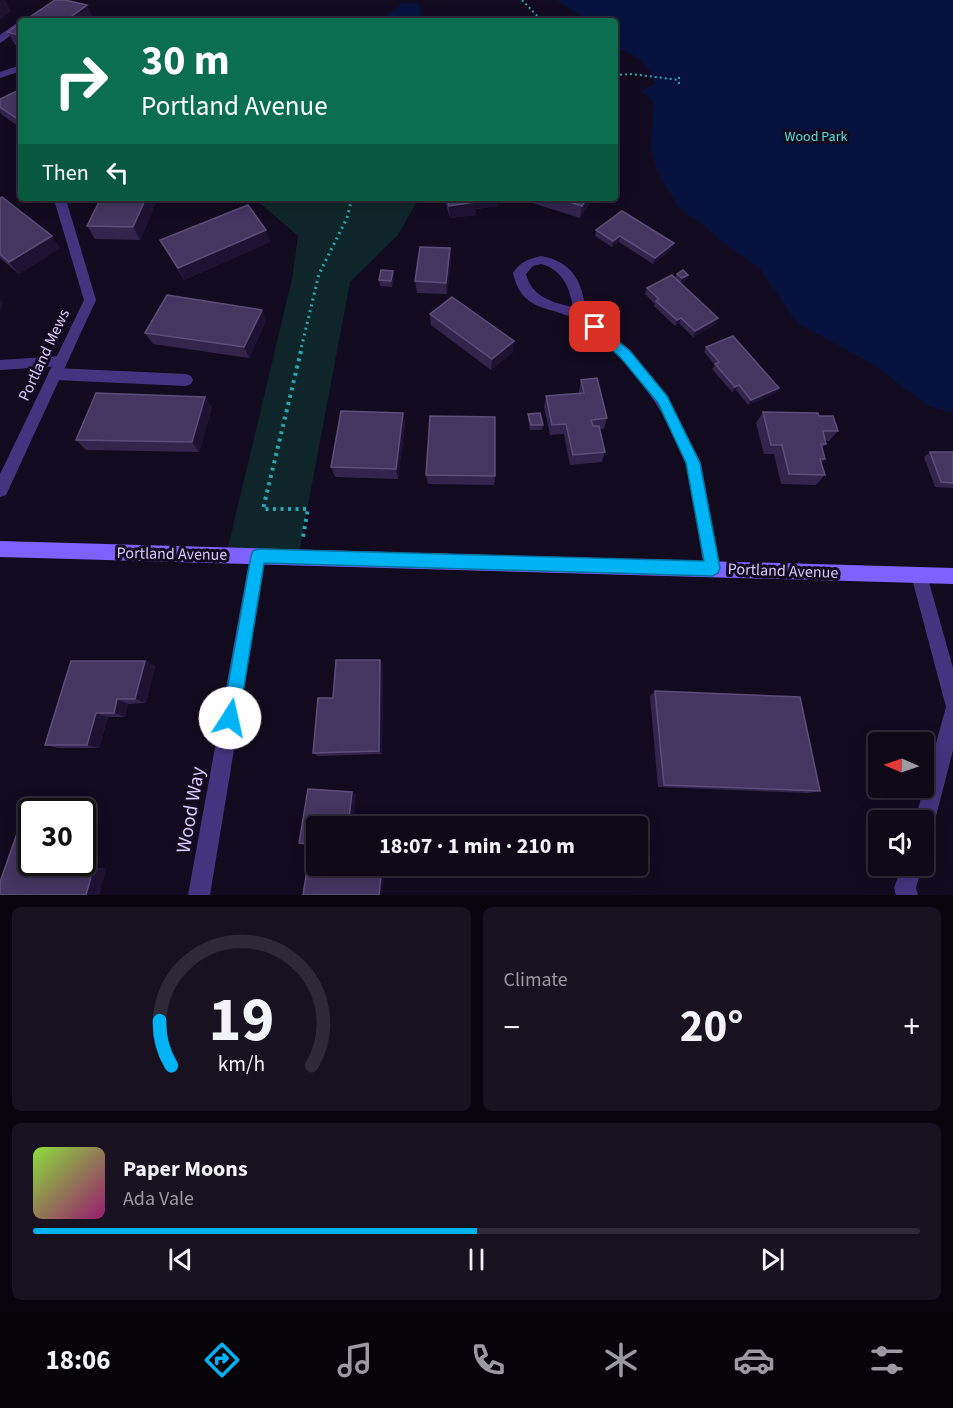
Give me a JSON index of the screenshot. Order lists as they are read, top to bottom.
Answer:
{
  "streets": {
    "street": ["Portland Mews", "Portland Avenue", "Wood Way"]
  },
  "crossings": [
    ["Portland Avenue", "Wood Way"]
  ],
  "parks": ["Wood Park"],
  "north": "left",
  "page": {
    "turn": ["30 m", "Portland Avenue"],
    "then": "Then",
    "limit": "30",
    "trip": "18:07 · 1 min · 210 m",
    "tile": "Climate",
    "heat": ["−", "20°", "+"],
    "song": ["Paper Moons", "Ada Vale"],
    "tabs": "18:06",
    "gauge": ["19", "km/h"]
  }
}
